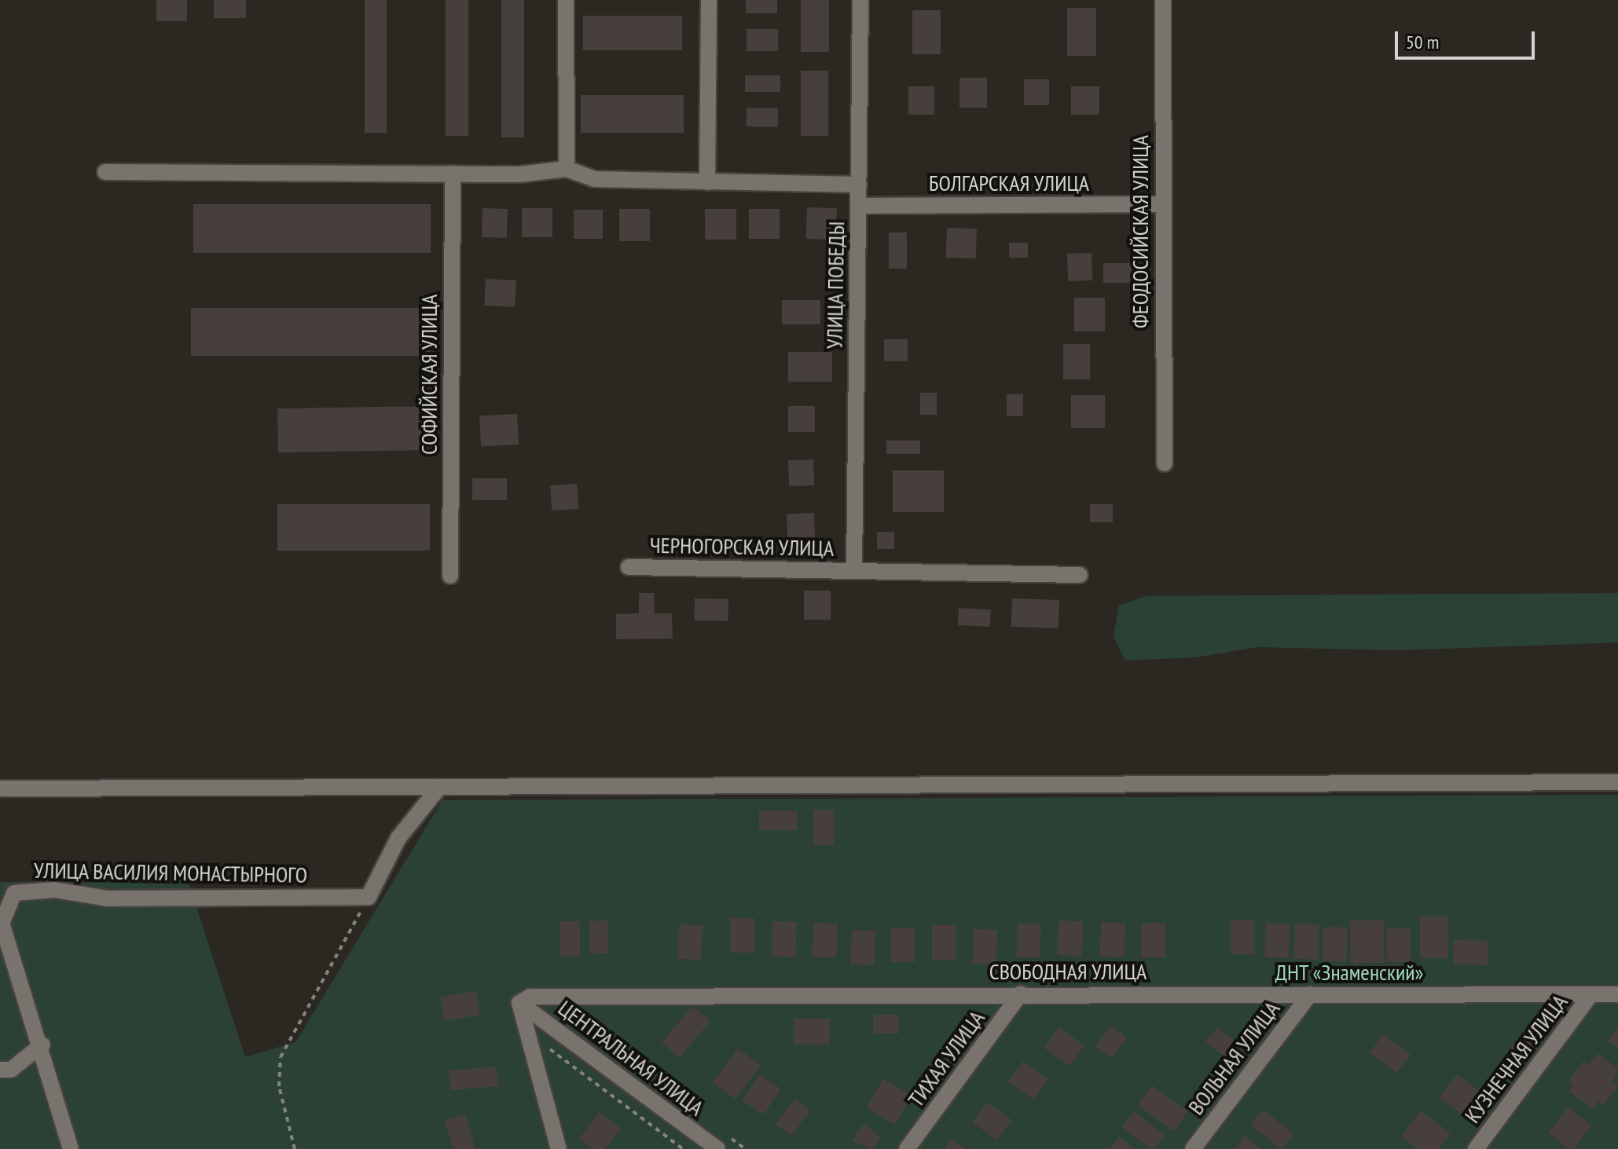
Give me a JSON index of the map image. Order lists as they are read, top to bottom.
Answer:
{
  "streets": {
    "street": [
      "БОЛГАРСКАЯ УЛИЦА",
      "ФЕОДОСИЙСКАЯ УЛИЦА",
      "УЛИЦА ПОБЕДЫ",
      "СОФИЙСКАЯ УЛИЦА",
      "ЧЕРНОГОРСКАЯ УЛИЦА",
      "УЛИЦА ВАСИЛИЯ МОНАСТЫРНОГО",
      "СВОБОДНАЯ УЛИЦА",
      "ЦЕНТРАЛЬНАЯ УЛИЦА",
      "ВОЛЬНАЯ УЛИЦА",
      "ТИХАЯ УЛИЦА",
      "КУЗНЕЧНАЯ УЛИЦА"
    ]
  },
  "crossings": [
    ["БОЛГАРСКАЯ УЛИЦА", "ФЕОДОСИЙСКАЯ УЛИЦА"],
    ["БОЛГАРСКАЯ УЛИЦА", "УЛИЦА ПОБЕДЫ"],
    ["УЛИЦА ПОБЕДЫ", "ЧЕРНОГОРСКАЯ УЛИЦА"],
    ["СВОБОДНАЯ УЛИЦА", "ЦЕНТРАЛЬНАЯ УЛИЦА"],
    ["СВОБОДНАЯ УЛИЦА", "ВОЛЬНАЯ УЛИЦА"],
    ["СВОБОДНАЯ УЛИЦА", "ТИХАЯ УЛИЦА"],
    ["СВОБОДНАЯ УЛИЦА", "КУЗНЕЧНАЯ УЛИЦА"]
  ],
  "parks": ["ДНТ «Знаменский»"],
  "scale_bar": "50 m"
}
